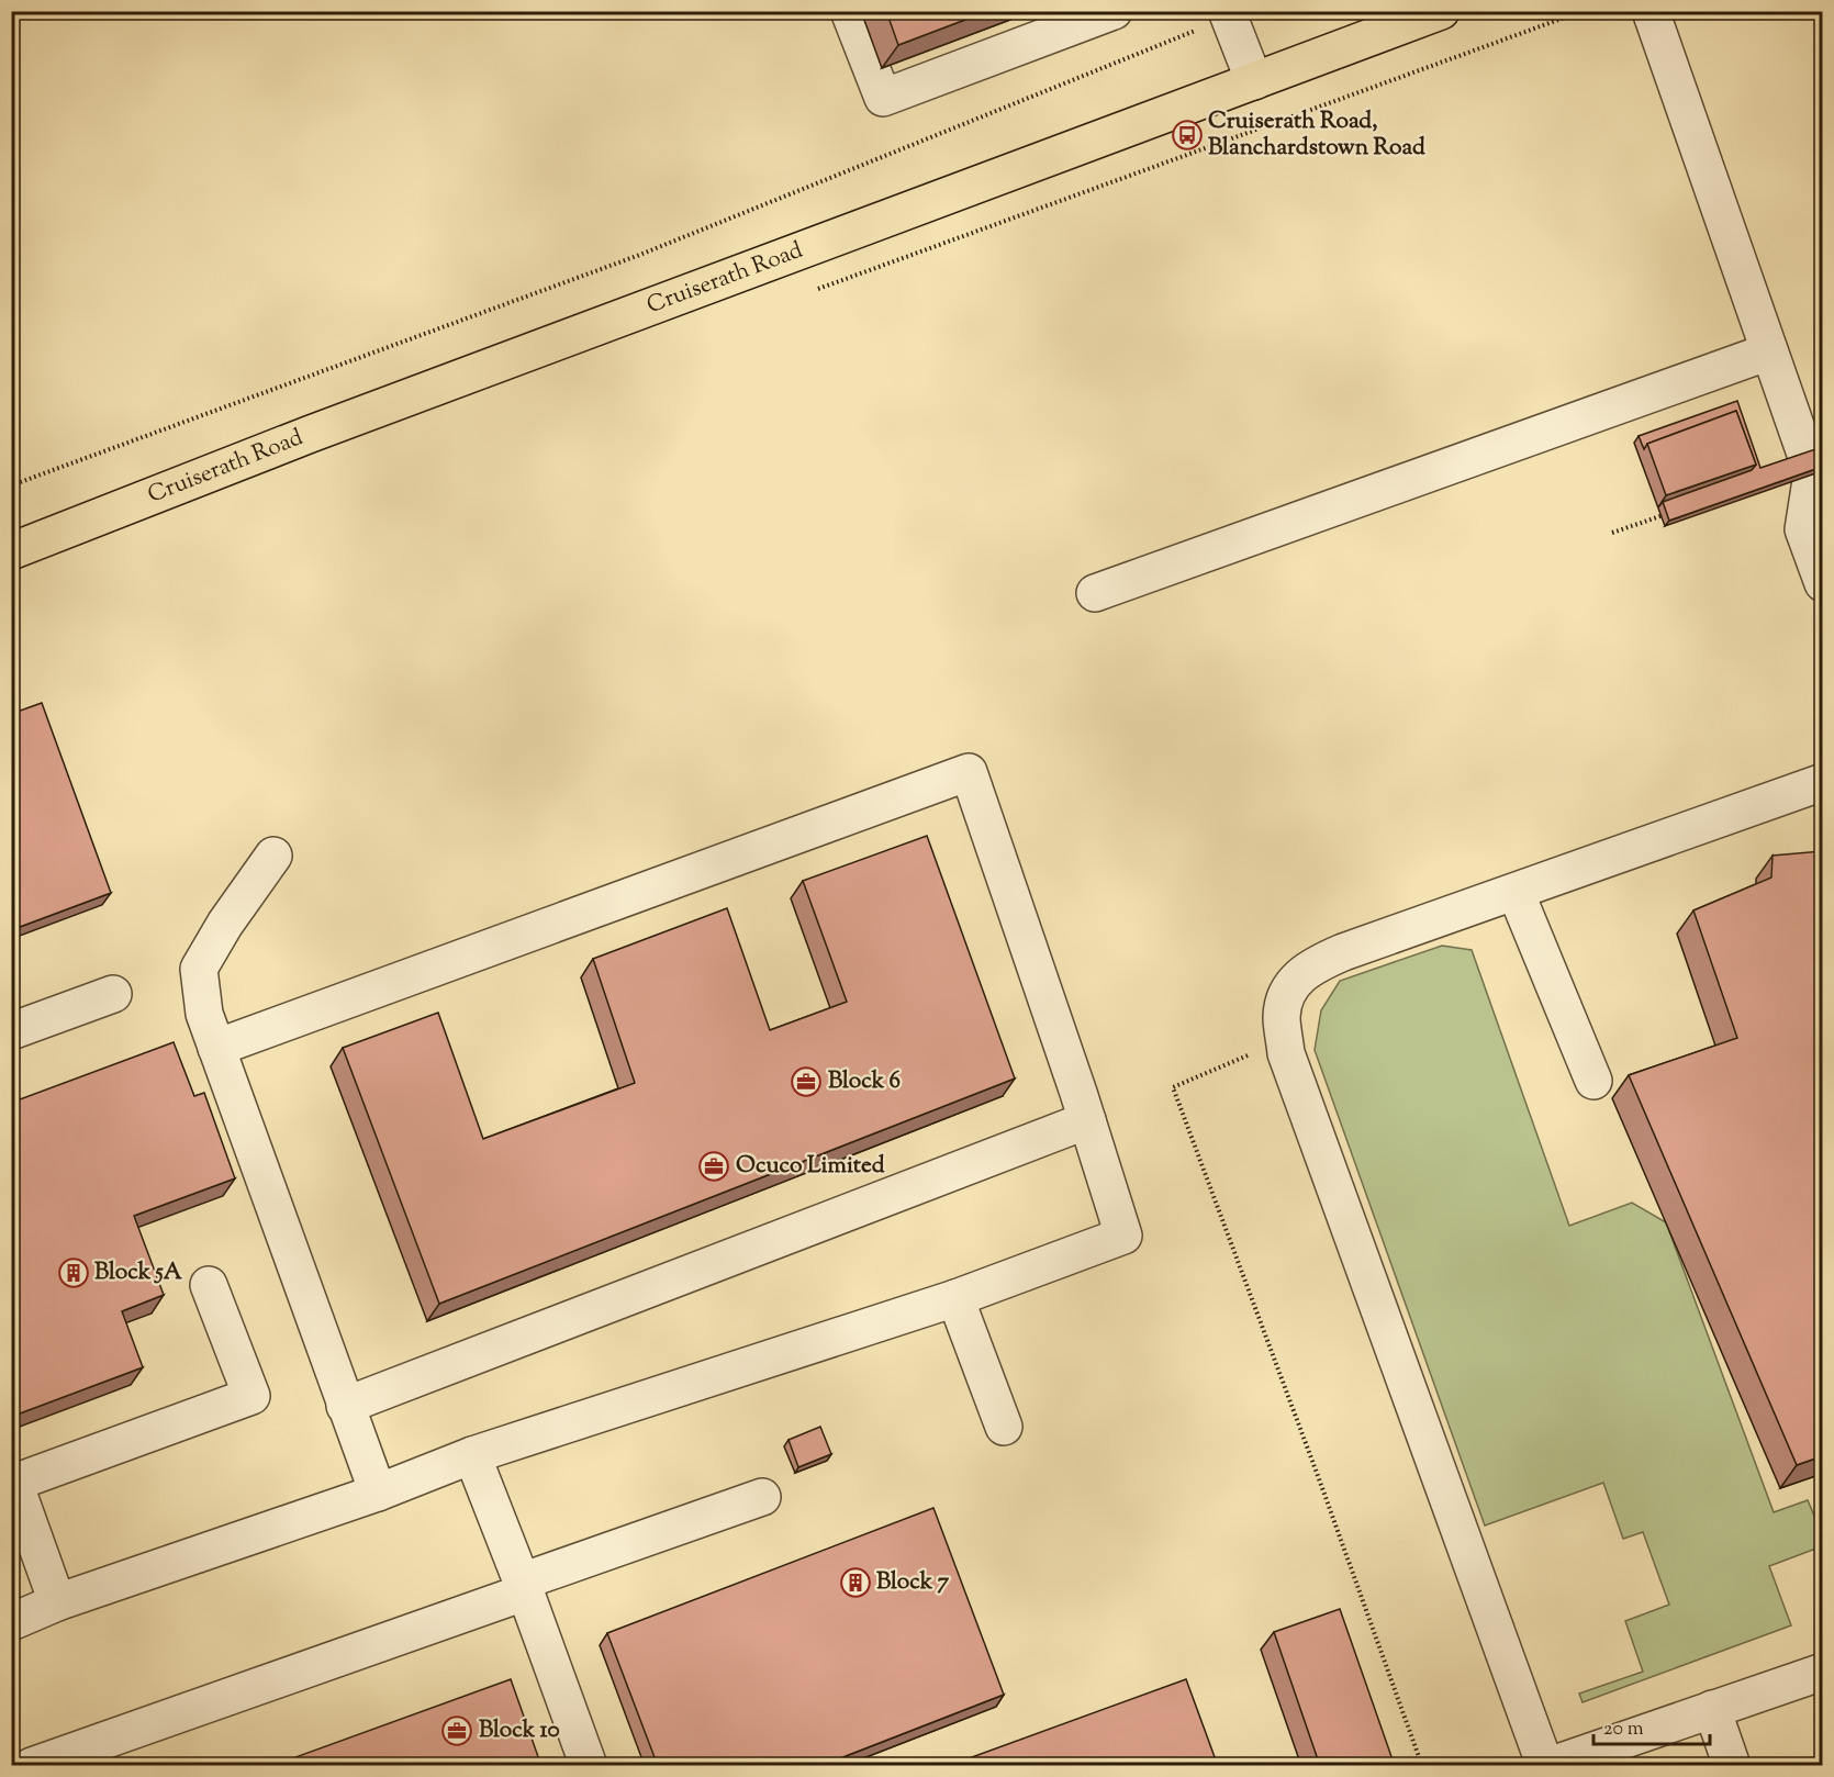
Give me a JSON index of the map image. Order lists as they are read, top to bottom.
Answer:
{
  "streets": {
    "main road": ["Cruiserath Road"]
  },
  "places": {
    "bus stop": ["Cruiserath Road, Blanchardstown Road"],
    "office": ["Block 6", "Ocuco Limited", "Block 10"],
    "building": ["Block 5A", "Block 7"]
  },
  "scale_bar": "20 m"
}
